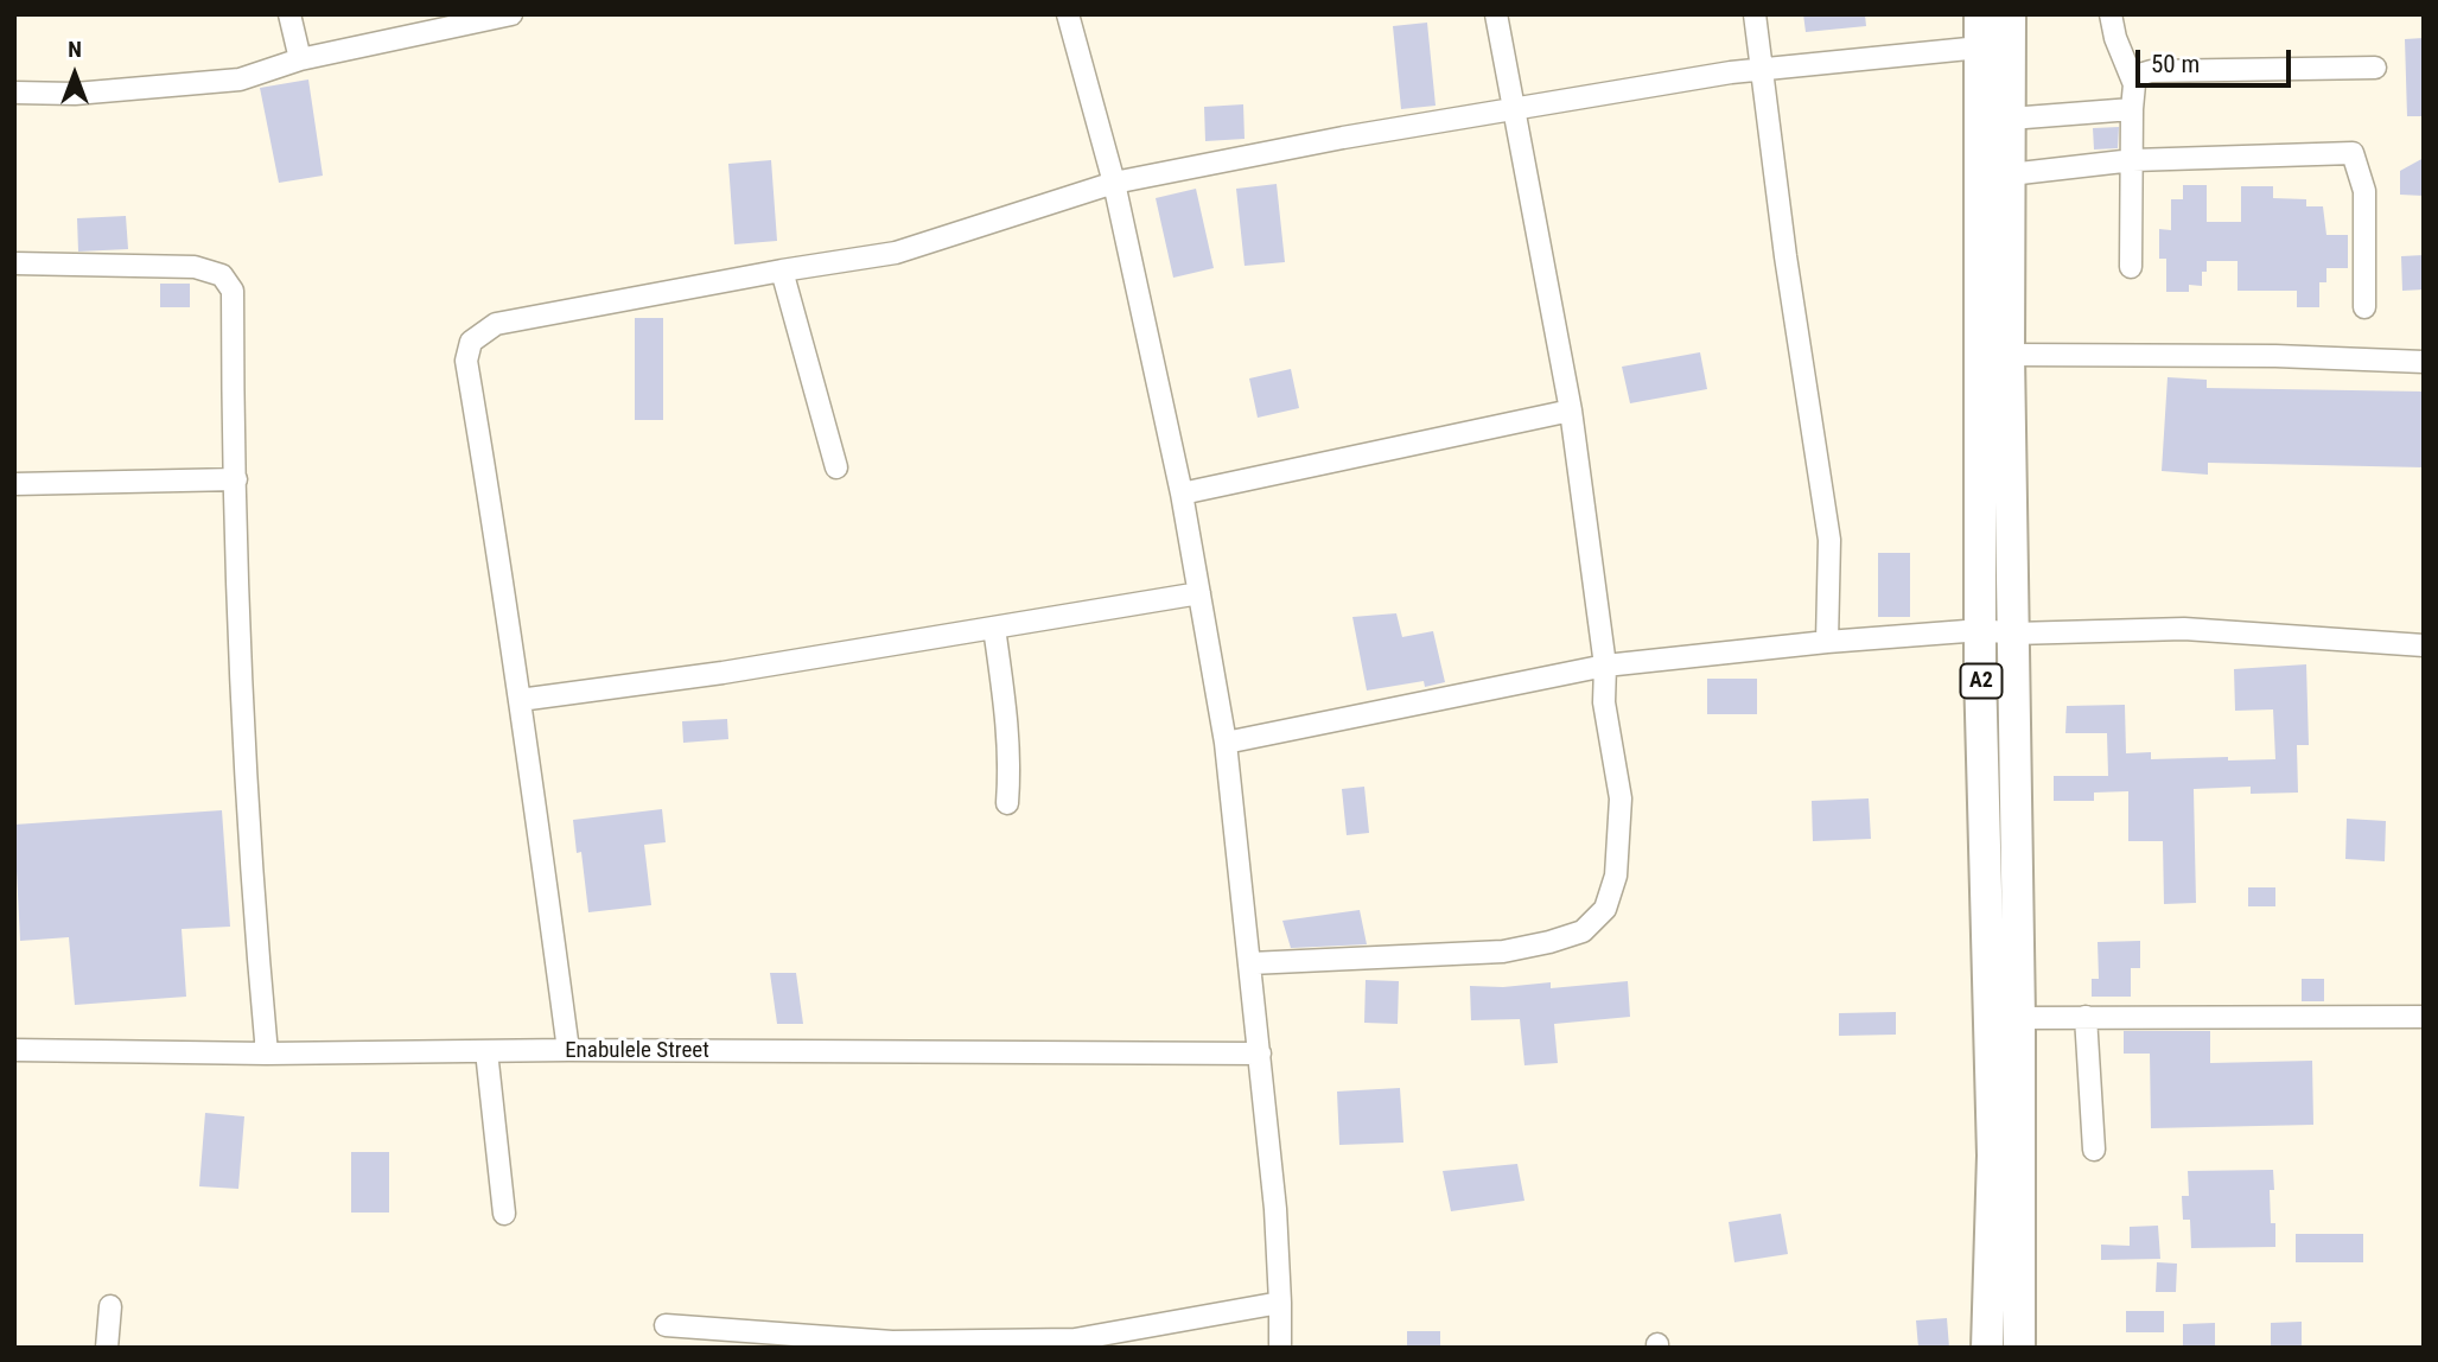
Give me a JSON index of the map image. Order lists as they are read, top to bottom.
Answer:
{
  "streets": {
    "highway": ["A2"],
    "street": ["Enabulele Street"]
  },
  "scale_bar": "50 m",
  "north": "top"
}
